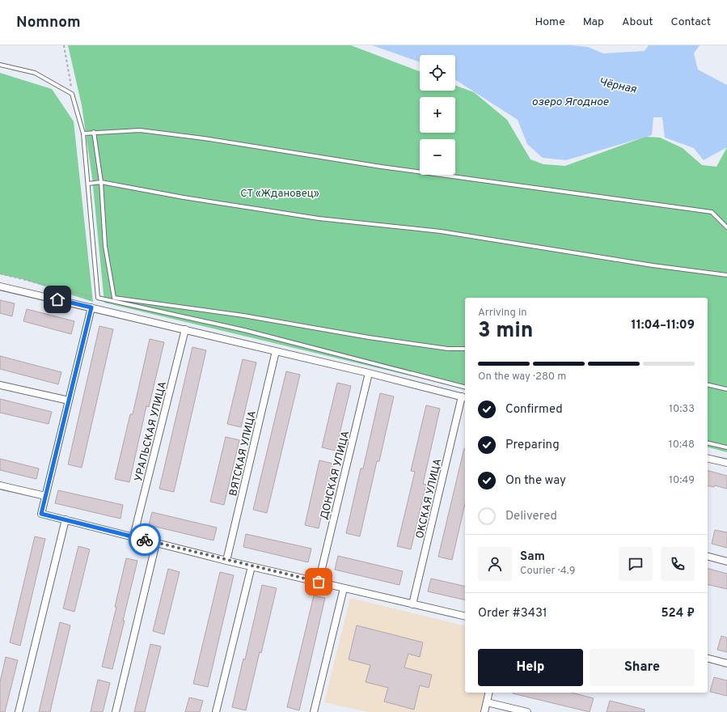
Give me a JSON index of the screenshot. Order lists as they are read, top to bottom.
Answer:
{
  "streets": {
    "street": [
      "УРАЛЬСКАЯ УЛИЦА",
      "ВЯТСКАЯ УЛИЦА",
      "ДОНСКАЯ УЛИЦА",
      "ОКСКАЯ УЛИЦА"
    ]
  },
  "water": ["Чёрная", "озеро Ягодное"],
  "parks": ["СТ «Ждановец»"],
  "page": {
    "header": "Nomnom",
    "nav": [
      "Home",
      "Map",
      "About",
      "Contact"
    ],
    "map_buttons": ["+", "−"],
    "heading": ["3 min", "Arriving in", "11:04–11:09"],
    "panel": [
      "Sam",
      "Courier · 4.9",
      "Order #3431",
      "524 ₽"
    ],
    "bar": "On the way · 280 m",
    "list": [
      ["Confirmed", "10:33"],
      ["Preparing", "10:48"],
      ["On the way", "10:49"],
      "Delivered"
    ],
    "buttons": ["Help", "Share"]
  }
}
